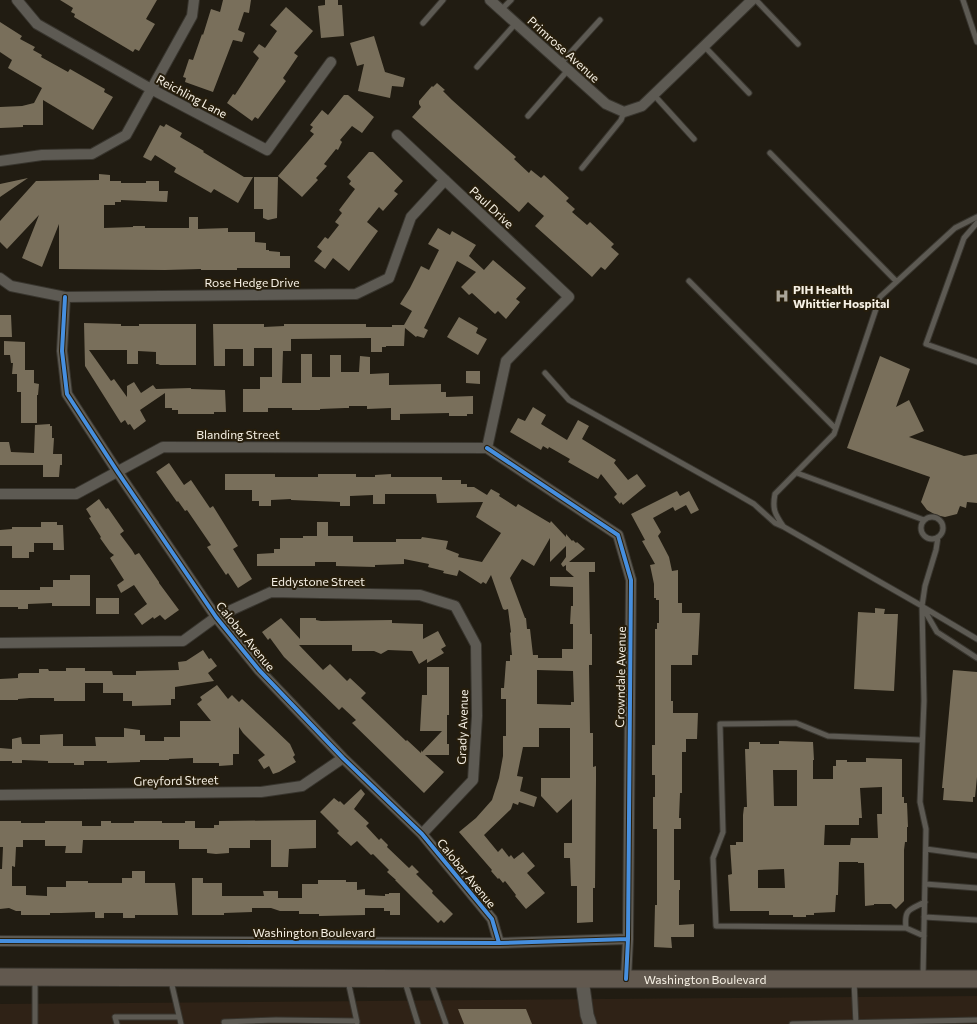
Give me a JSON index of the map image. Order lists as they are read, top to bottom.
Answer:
{
  "streets": {
    "main road": ["Washington Boulevard"],
    "street": [
      "Primrose Avenue",
      "Reichling Lane",
      "Paul Drive",
      "Rose Hedge Drive",
      "Blanding Street",
      "Eddystone Street",
      "Calobar Avenue",
      "Crowndale Avenue",
      "Grady Avenue",
      "Greyford Street"
    ]
  },
  "crossings": [
    ["Paul Drive", "Rose Hedge Drive"],
    ["Paul Drive", "Blanding Street"],
    ["Paul Drive", "Crowndale Avenue"],
    ["Rose Hedge Drive", "Calobar Avenue"],
    ["Blanding Street", "Calobar Avenue"],
    ["Blanding Street", "Crowndale Avenue"],
    ["Eddystone Street", "Calobar Avenue"],
    ["Eddystone Street", "Grady Avenue"],
    ["Calobar Avenue", "Grady Avenue"],
    ["Calobar Avenue", "Greyford Street"],
    ["Calobar Avenue", "Washington Boulevard"],
    ["Crowndale Avenue", "Washington Boulevard"]
  ],
  "places": {
    "hospital": ["PIH Health Whittier Hospital"]
  }
}
